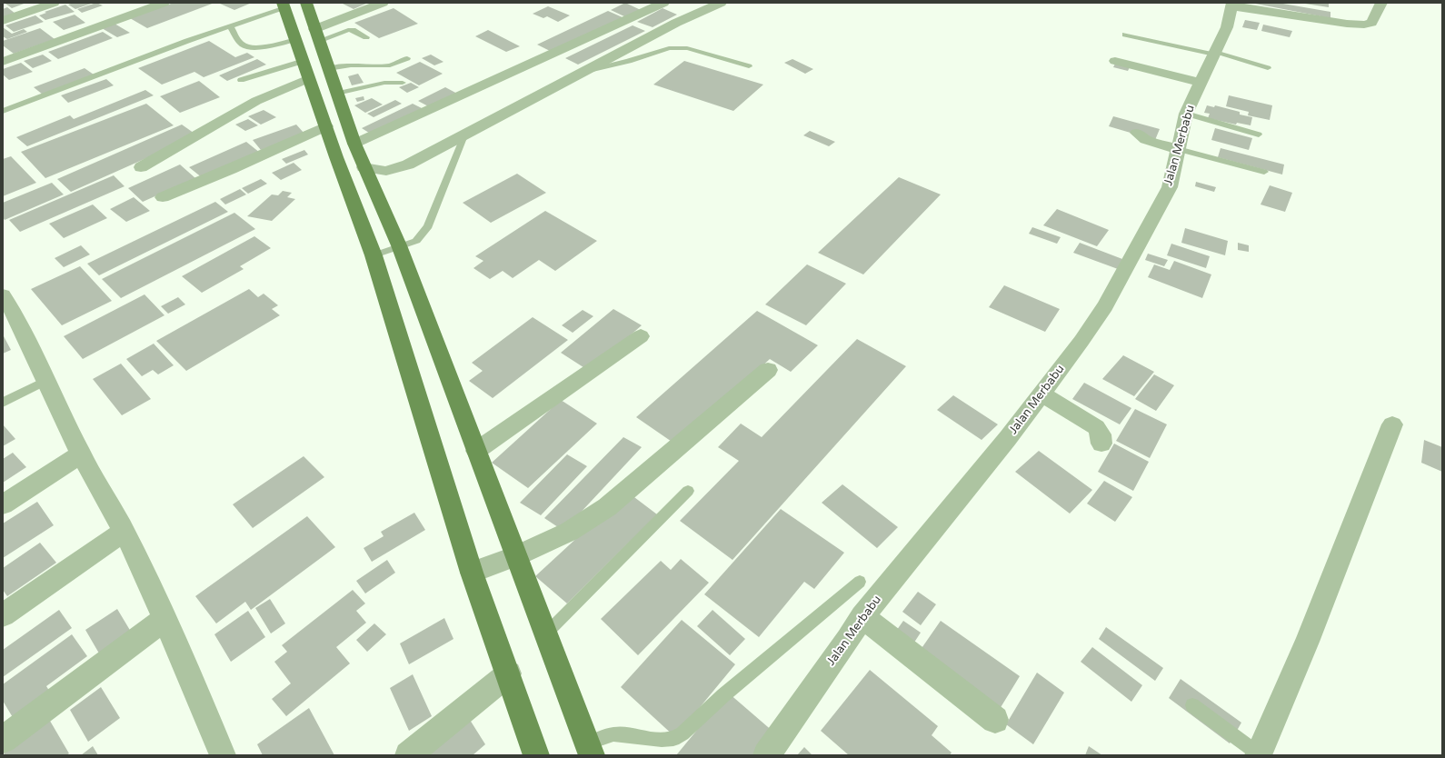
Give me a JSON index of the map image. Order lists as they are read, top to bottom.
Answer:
{
  "streets": {
    "street": ["Jalan Merbabu"]
  }
}
